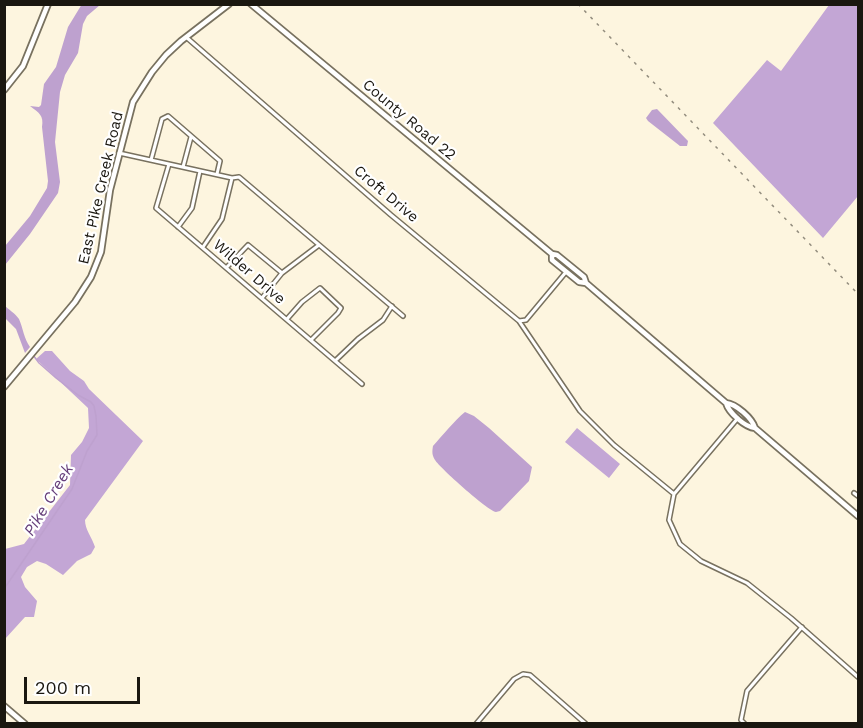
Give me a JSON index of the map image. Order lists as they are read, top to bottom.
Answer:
{
  "streets": {
    "main road": ["County Road 22", "East Pike Creek Road"],
    "street": ["Croft Drive", "Wilder Drive"]
  },
  "crossings": [
    ["East Pike Creek Road", "Croft Drive"]
  ],
  "water": ["Pike Creek"],
  "scale_bar": "200 m"
}
